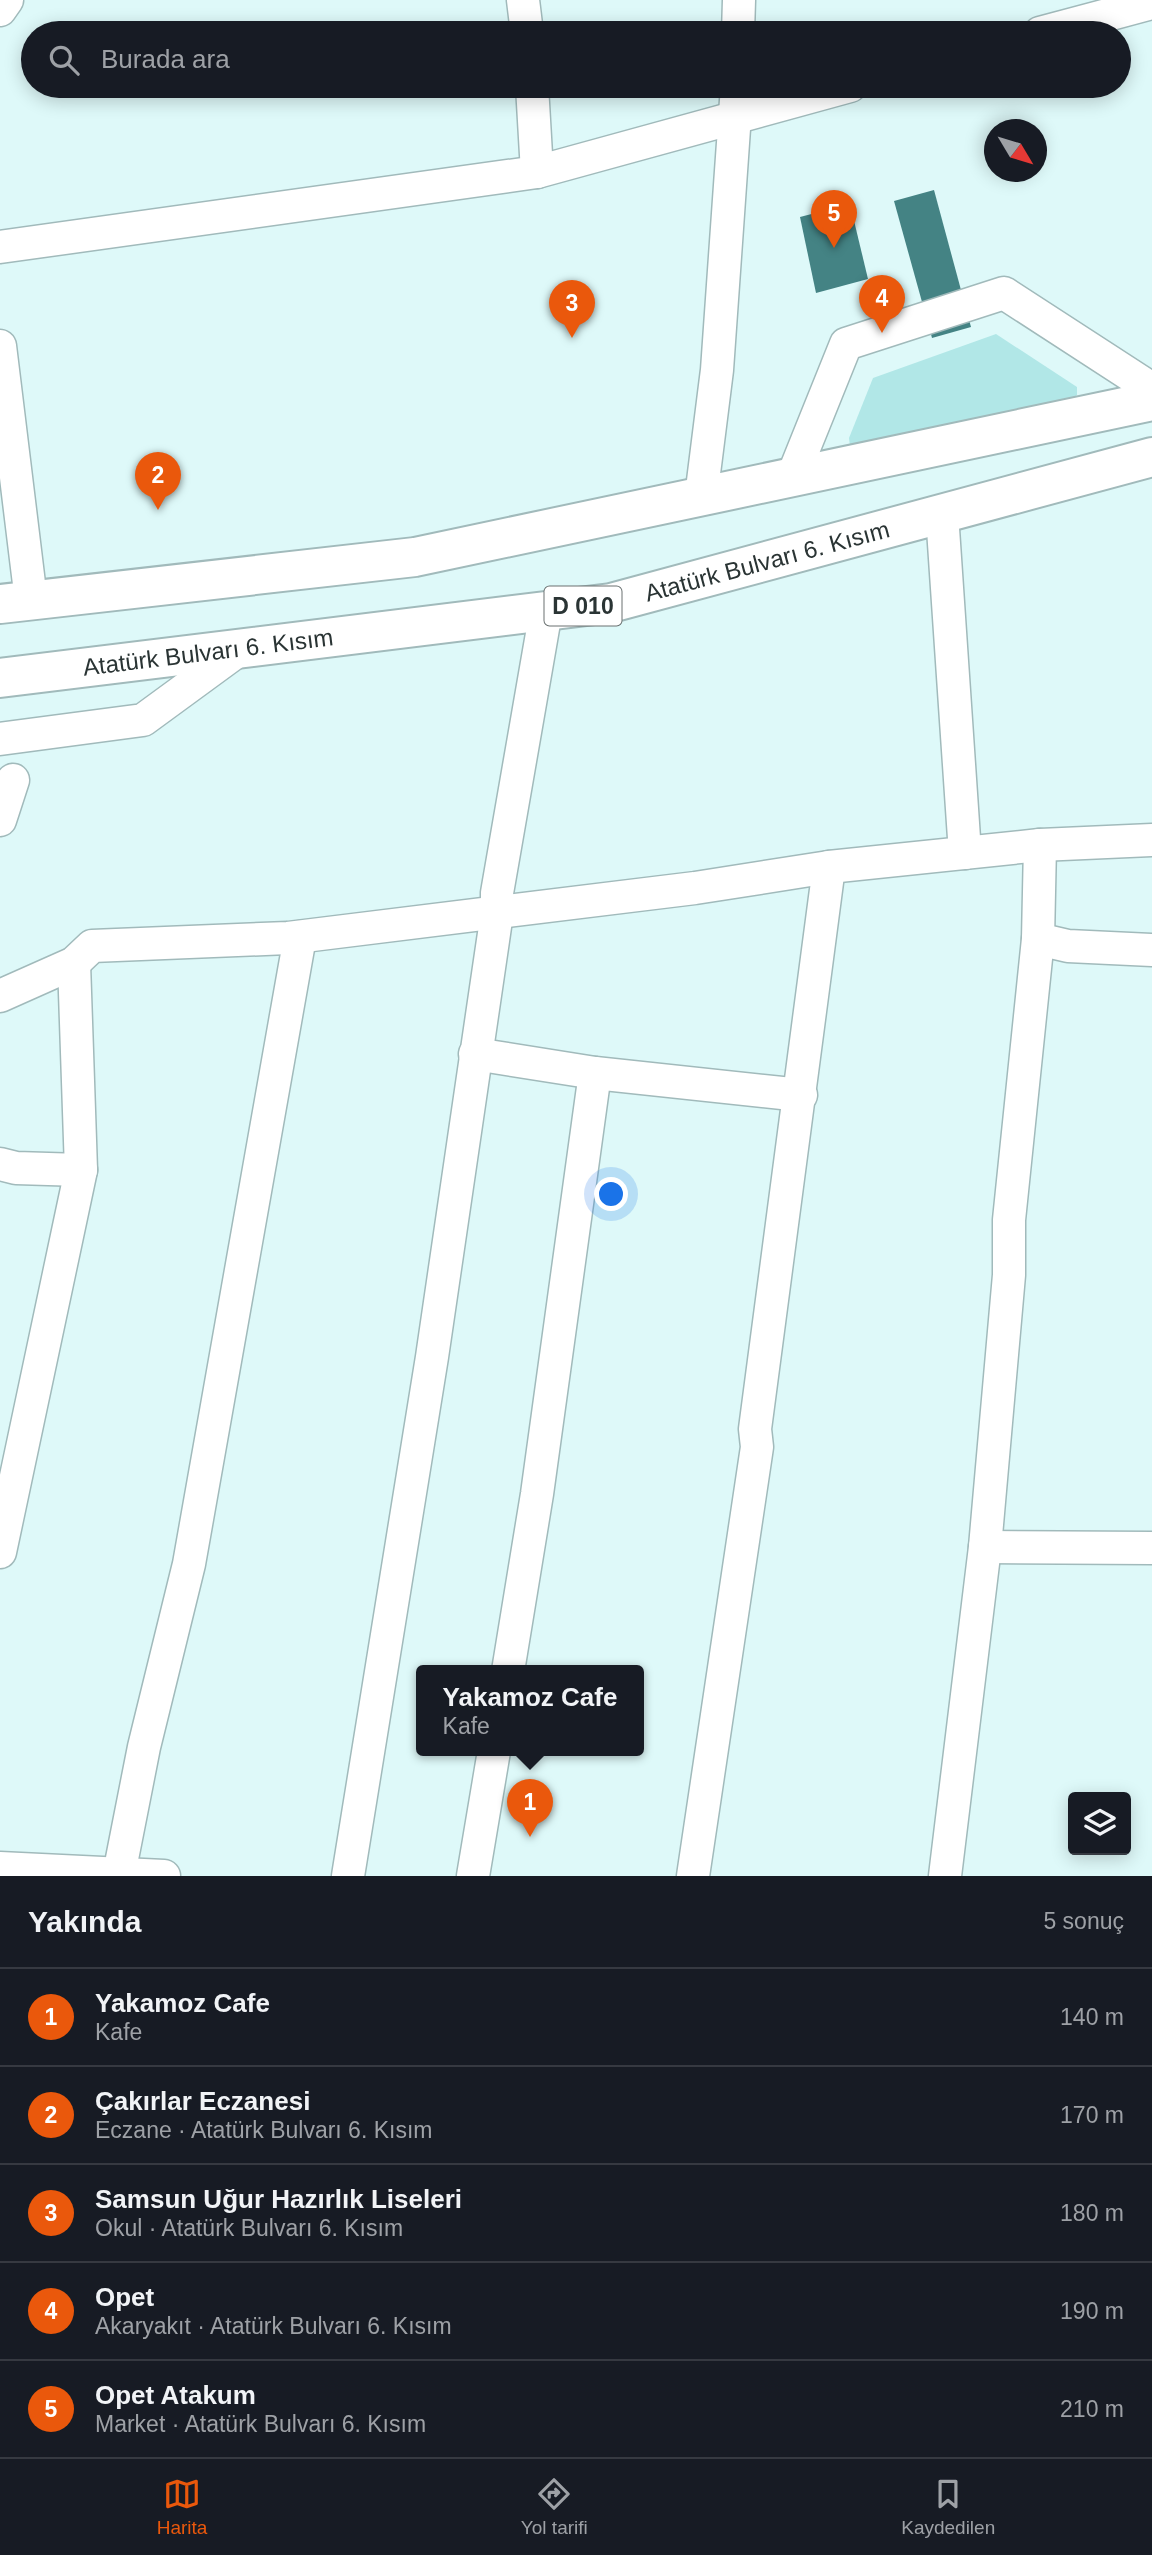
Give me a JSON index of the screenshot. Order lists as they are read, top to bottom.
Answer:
{
  "streets": {
    "highway": ["Atatürk Bulvarı 6. Kısım", "D 010"]
  },
  "north": "bottom right",
  "page": {
    "search": "Burada ara",
    "pins": [
      "5",
      "4",
      "3",
      "2",
      "1"
    ],
    "popup": ["Yakamoz Cafe", "Kafe"],
    "heading": ["Yakında", "5 sonuç"],
    "list": [
      {
        "mark": "1",
        "name": "Yakamoz Cafe",
        "note": "Kafe",
        "value": "140 m"
      },
      {
        "mark": "2",
        "name": "Çakırlar Eczanesi",
        "note": "Eczane · Atatürk Bulvarı 6. Kısım",
        "value": "170 m"
      },
      {
        "mark": "3",
        "name": "Samsun Uğur Hazırlık Liseleri",
        "note": "Okul · Atatürk Bulvarı 6. Kısım",
        "value": "180 m"
      },
      {
        "mark": "4",
        "name": "Opet",
        "note": "Akaryakıt · Atatürk Bulvarı 6. Kısım",
        "value": "190 m"
      },
      {
        "mark": "5",
        "name": "Opet Atakum",
        "note": "Market · Atatürk Bulvarı 6. Kısım",
        "value": "210 m"
      }
    ],
    "nav": ["Harita", "Yol tarifi", "Kaydedilen"]
  }
}
